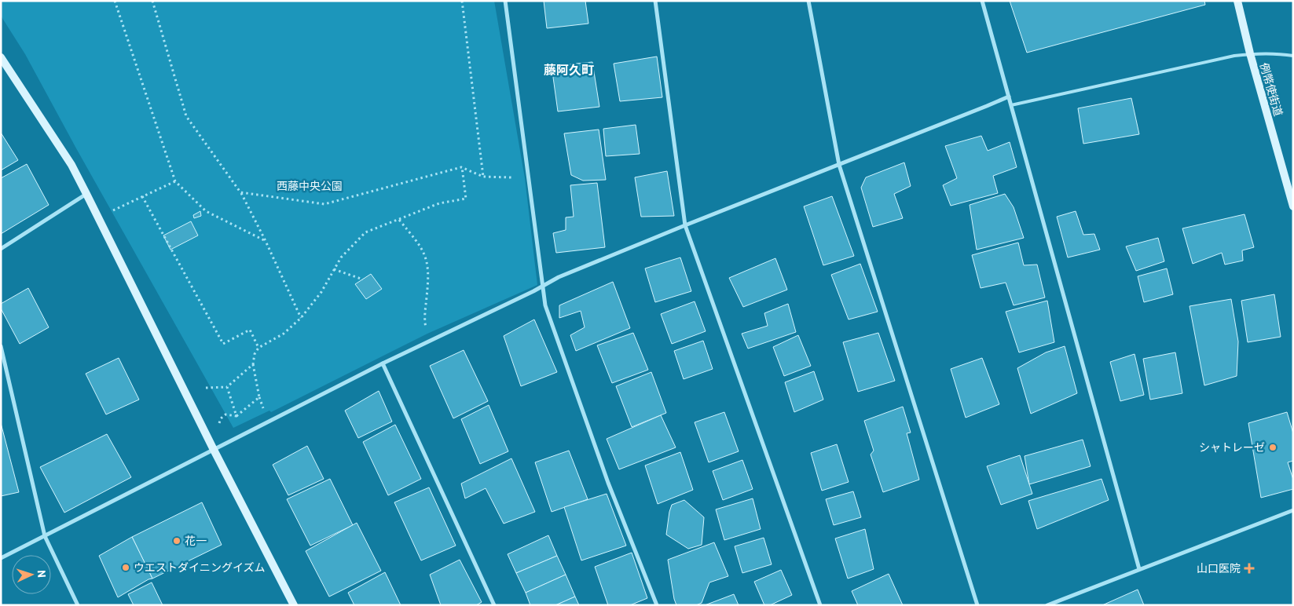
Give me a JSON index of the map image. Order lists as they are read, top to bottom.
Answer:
{
  "streets": {
    "street": ["例幣使街道"]
  },
  "districts": ["藤阿久町"],
  "parks": ["西藤中央公園"],
  "places": {
    "other": ["シャトレーゼ", "花一", "ウエストダイニングイズム"],
    "health": ["山口医院"]
  },
  "north": "right"
}
